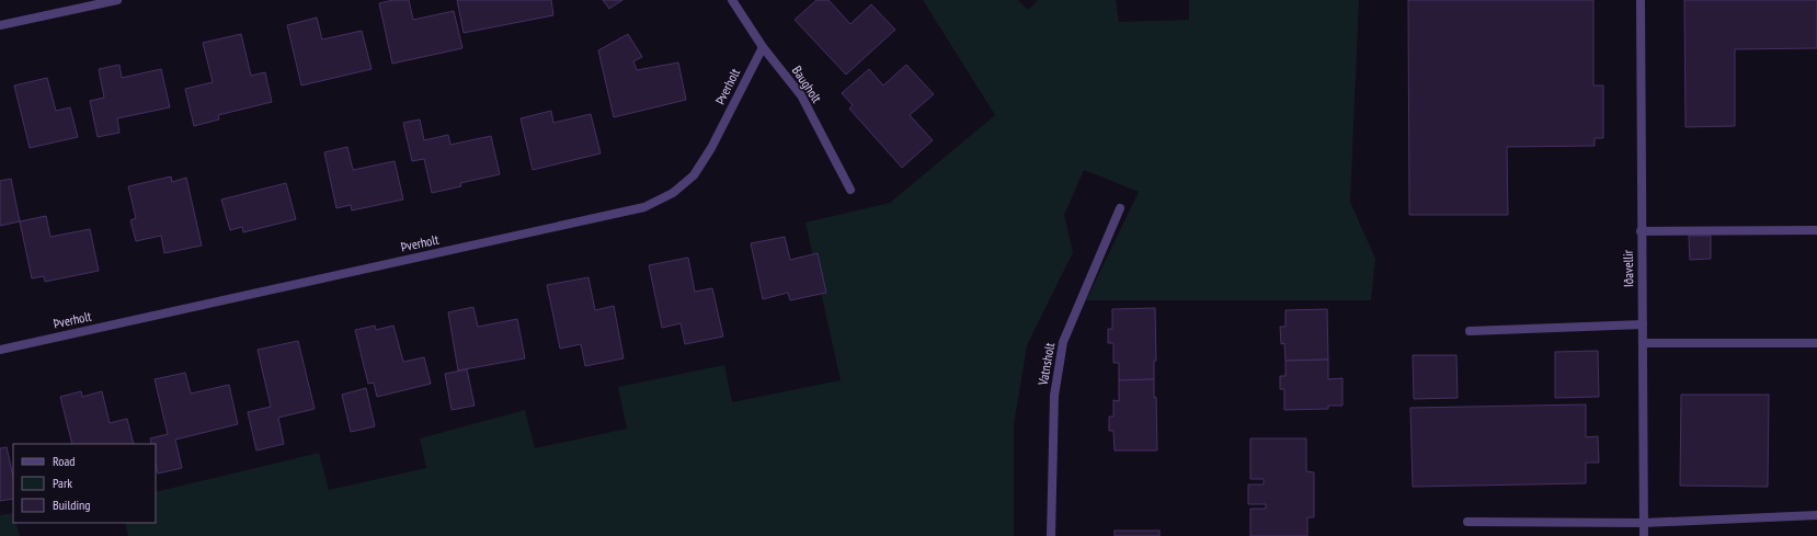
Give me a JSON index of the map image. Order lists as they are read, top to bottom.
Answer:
{
  "streets": {
    "street": [
      "Baugholt",
      "Þverholt",
      "Iðavellir",
      "Vatnsholt"
    ]
  },
  "crossings": [
    ["Baugholt", "Þverholt"]
  ],
  "legend": ["Road", "Park", "Building"]
}
